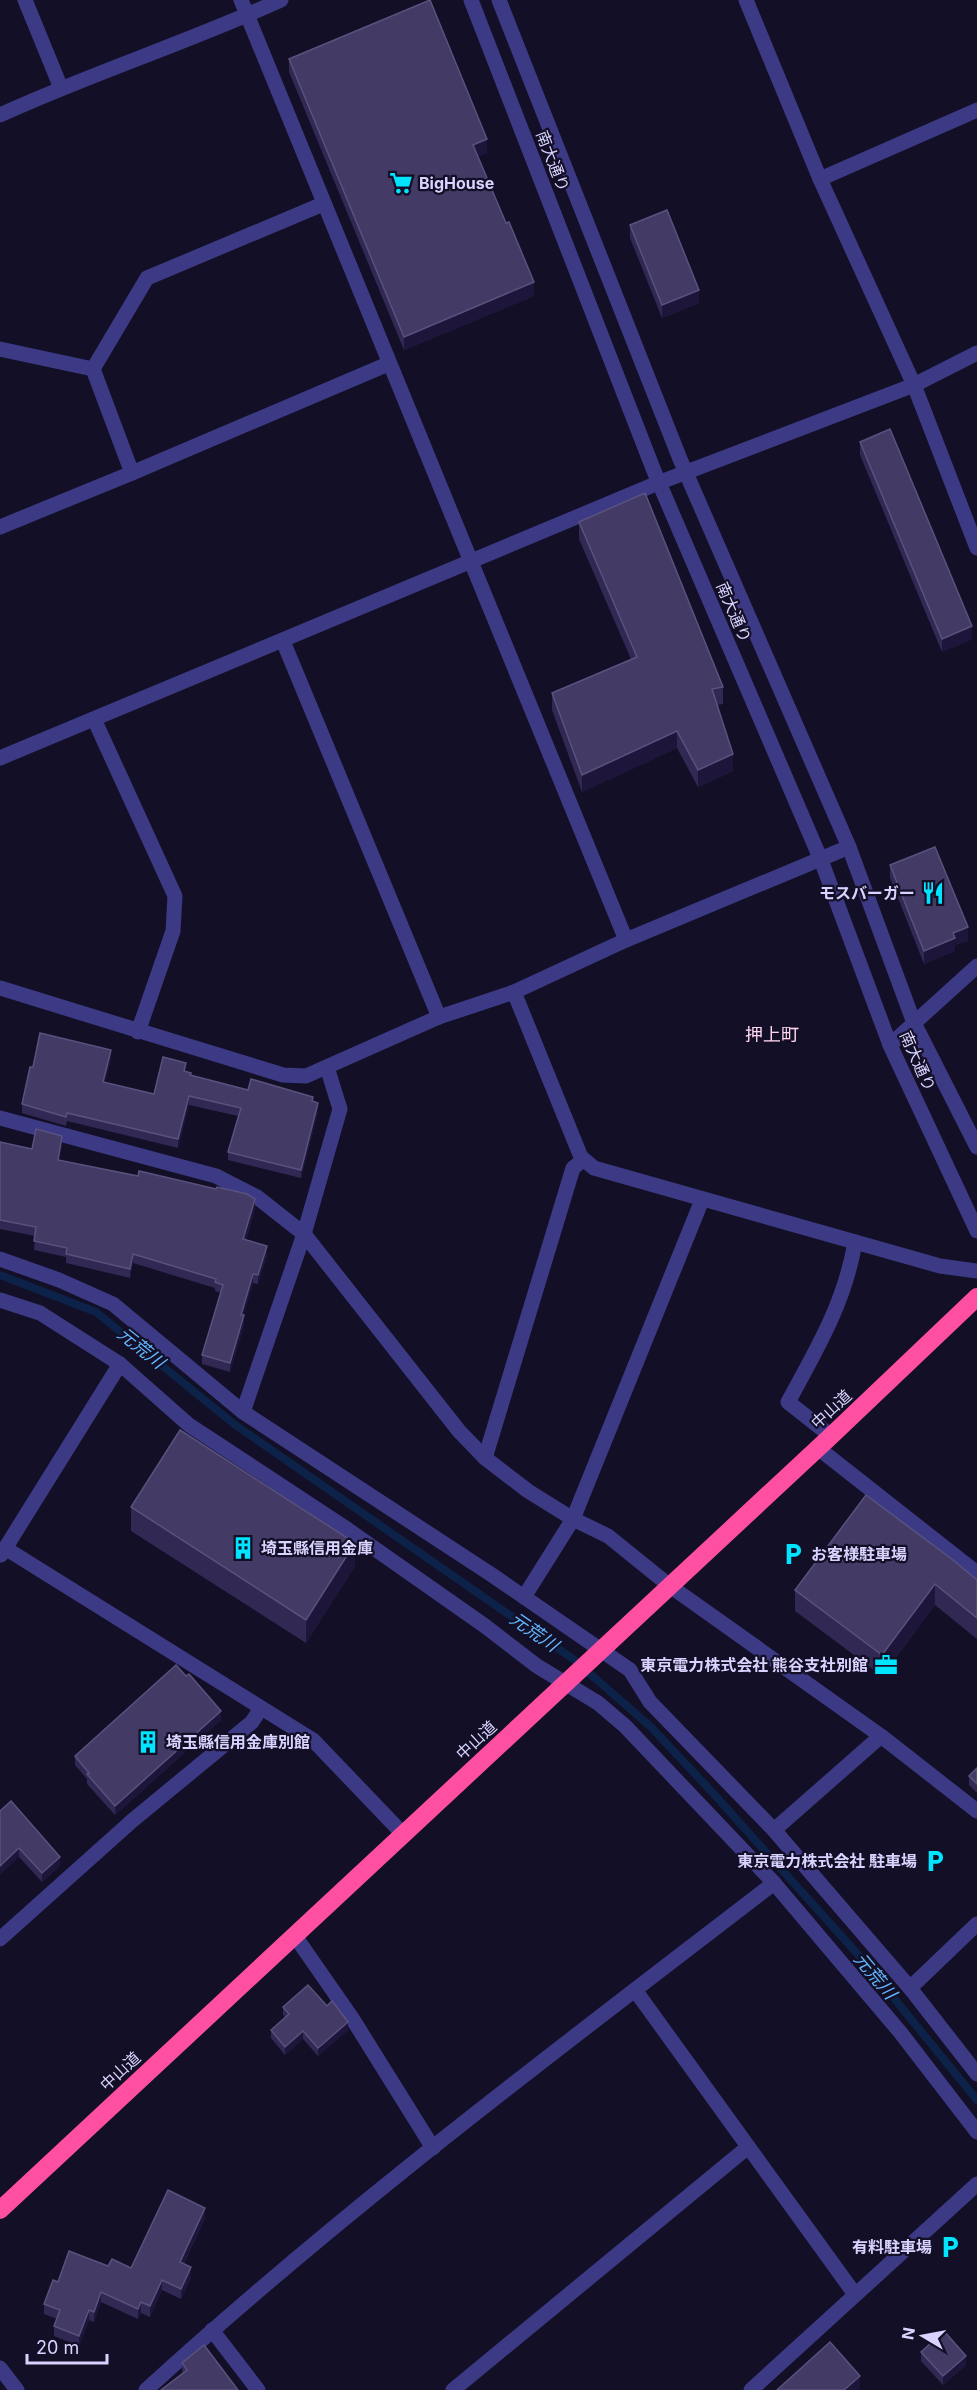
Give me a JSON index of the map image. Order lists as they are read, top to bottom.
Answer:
{
  "streets": {
    "highway": ["中山道"],
    "street": ["南大通り"]
  },
  "districts": ["押上町"],
  "water": ["元荒川"],
  "places": {
    "supermarket": ["BigHouse"],
    "restaurant": ["モスバーガー"],
    "building": ["埼玉縣信用金庫", "埼玉縣信用金庫別館"],
    "parking": ["お客様駐車場", "東京電力株式会社 駐車場", "有料駐車場"],
    "office": ["東京電力株式会社 熊谷支社別館"]
  },
  "scale_bar": "20 m",
  "north": "left"
}
